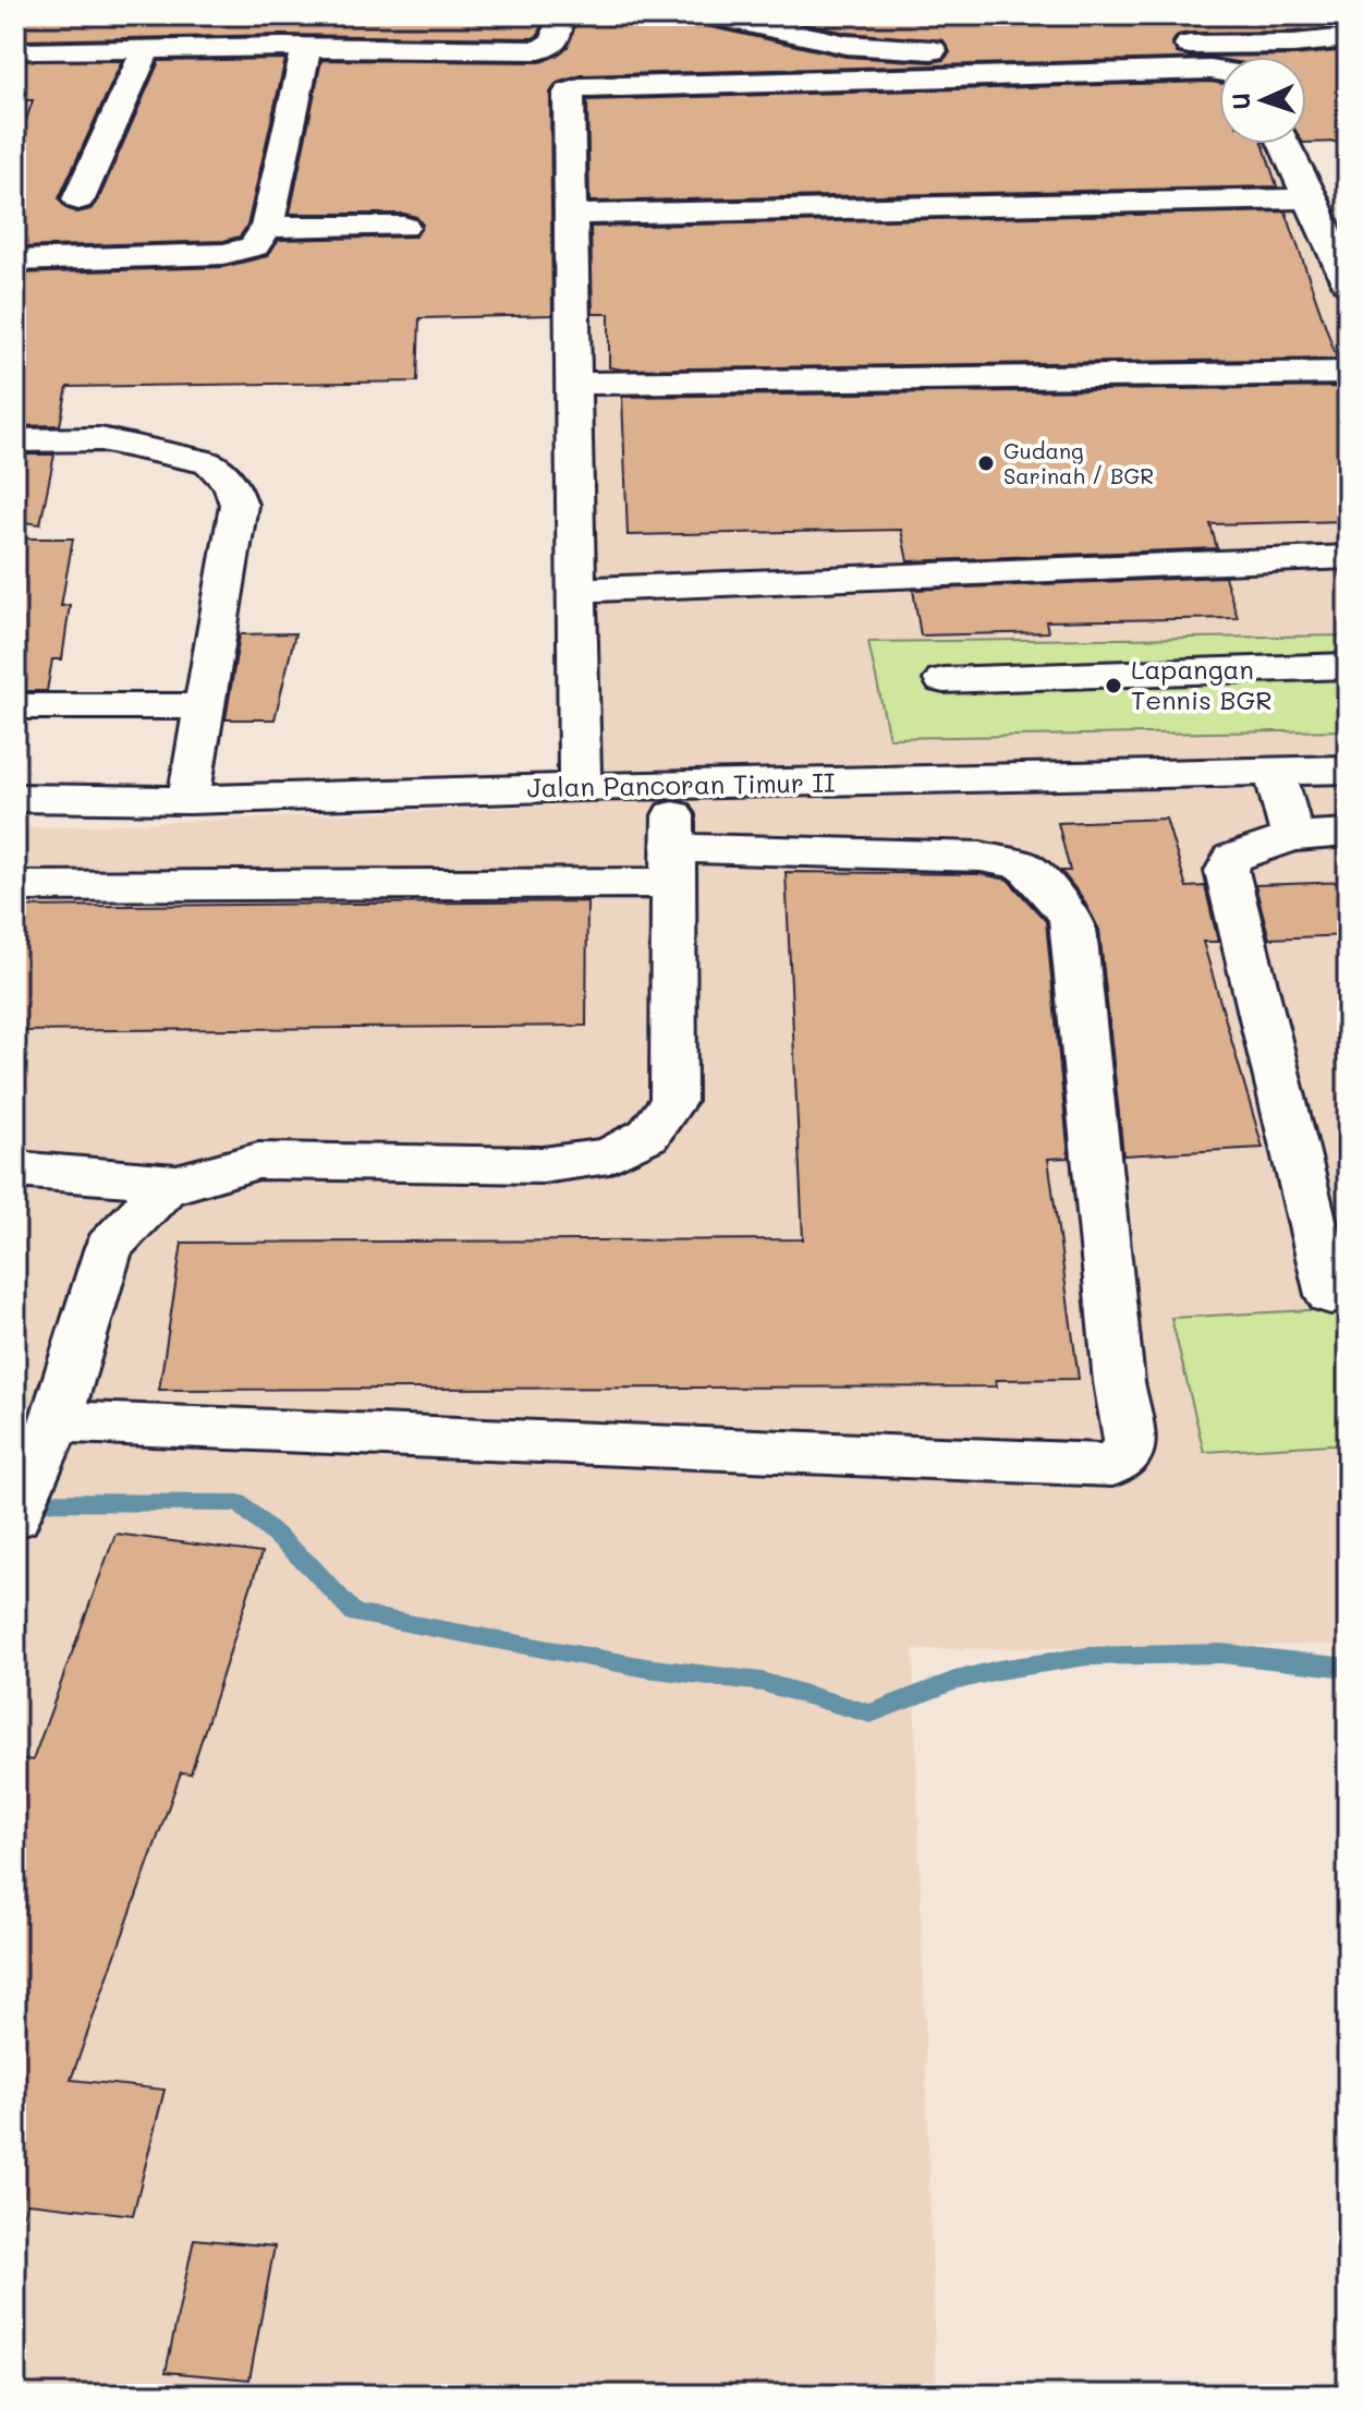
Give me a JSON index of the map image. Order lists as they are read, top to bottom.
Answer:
{
  "streets": {
    "street": ["Jalan Pancoran Timur II"]
  },
  "places": ["Gudang Sarinah / BGR", "Lapangan Tennis BGR"],
  "north": "left"
}
